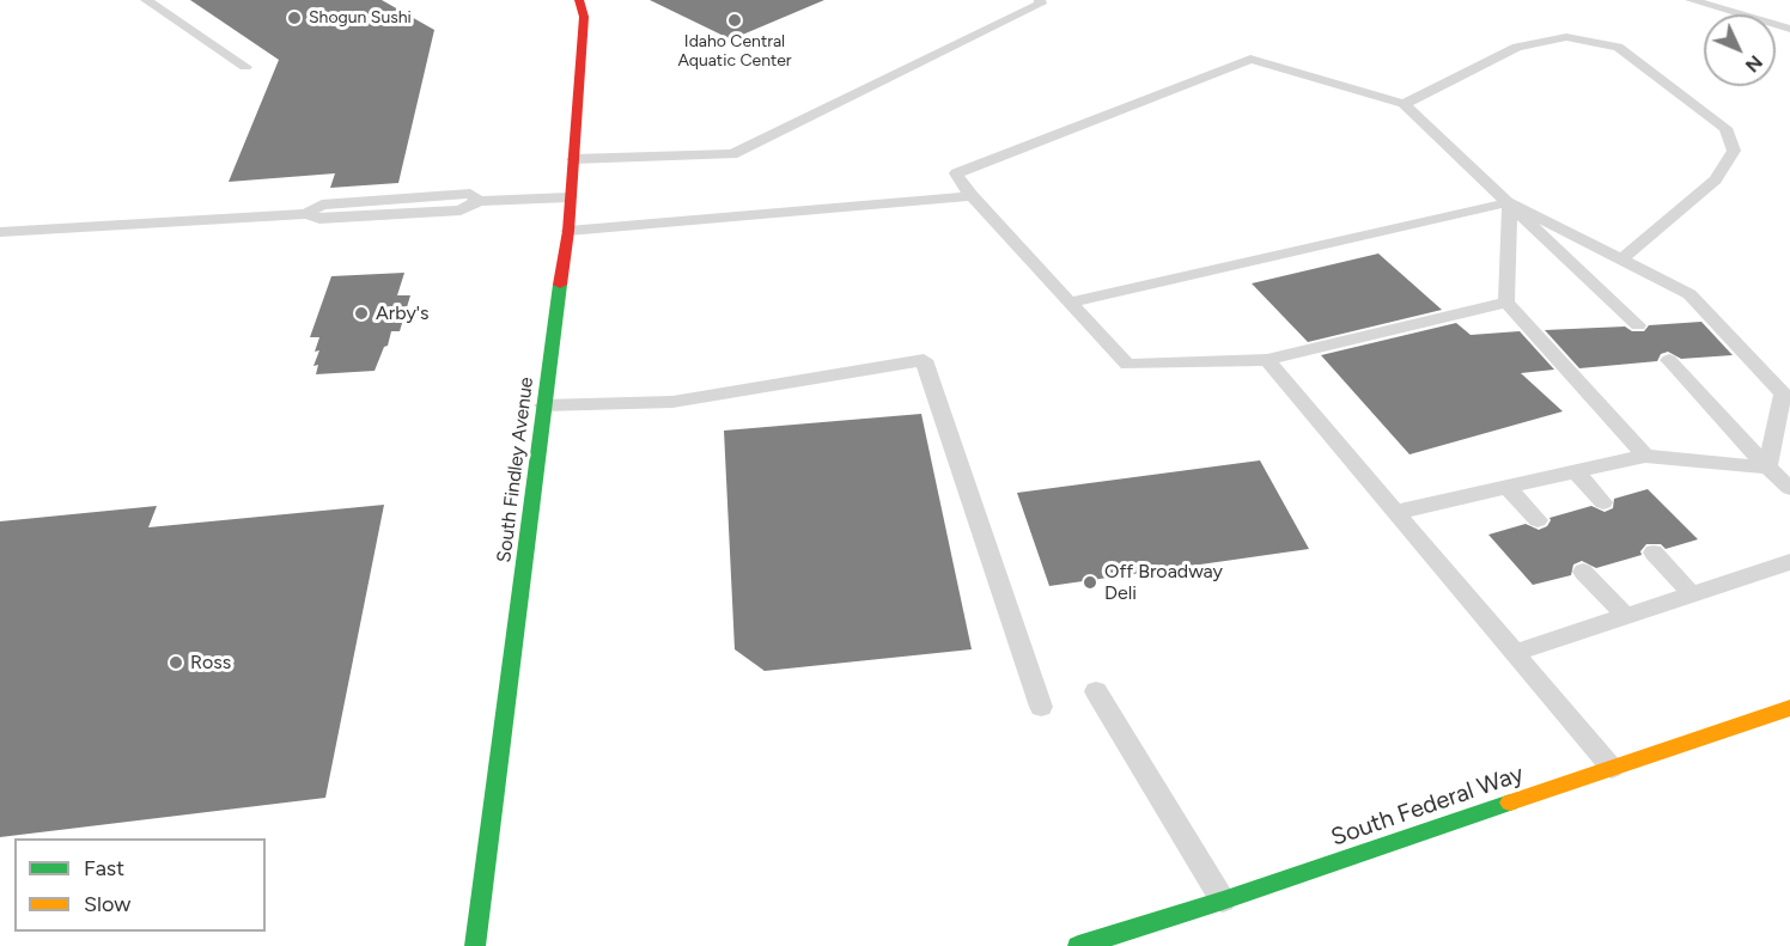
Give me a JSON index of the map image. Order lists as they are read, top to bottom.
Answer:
{
  "streets": {
    "street": ["South Findley Avenue", "South Federal Way"]
  },
  "places": [
    "Shogun Sushi",
    "Idaho Central Aquatic Center",
    "Arby's",
    "Off Broadway Deli",
    "Ross"
  ],
  "legend": ["Fast", "Slow"],
  "north": "bottom right"
}
